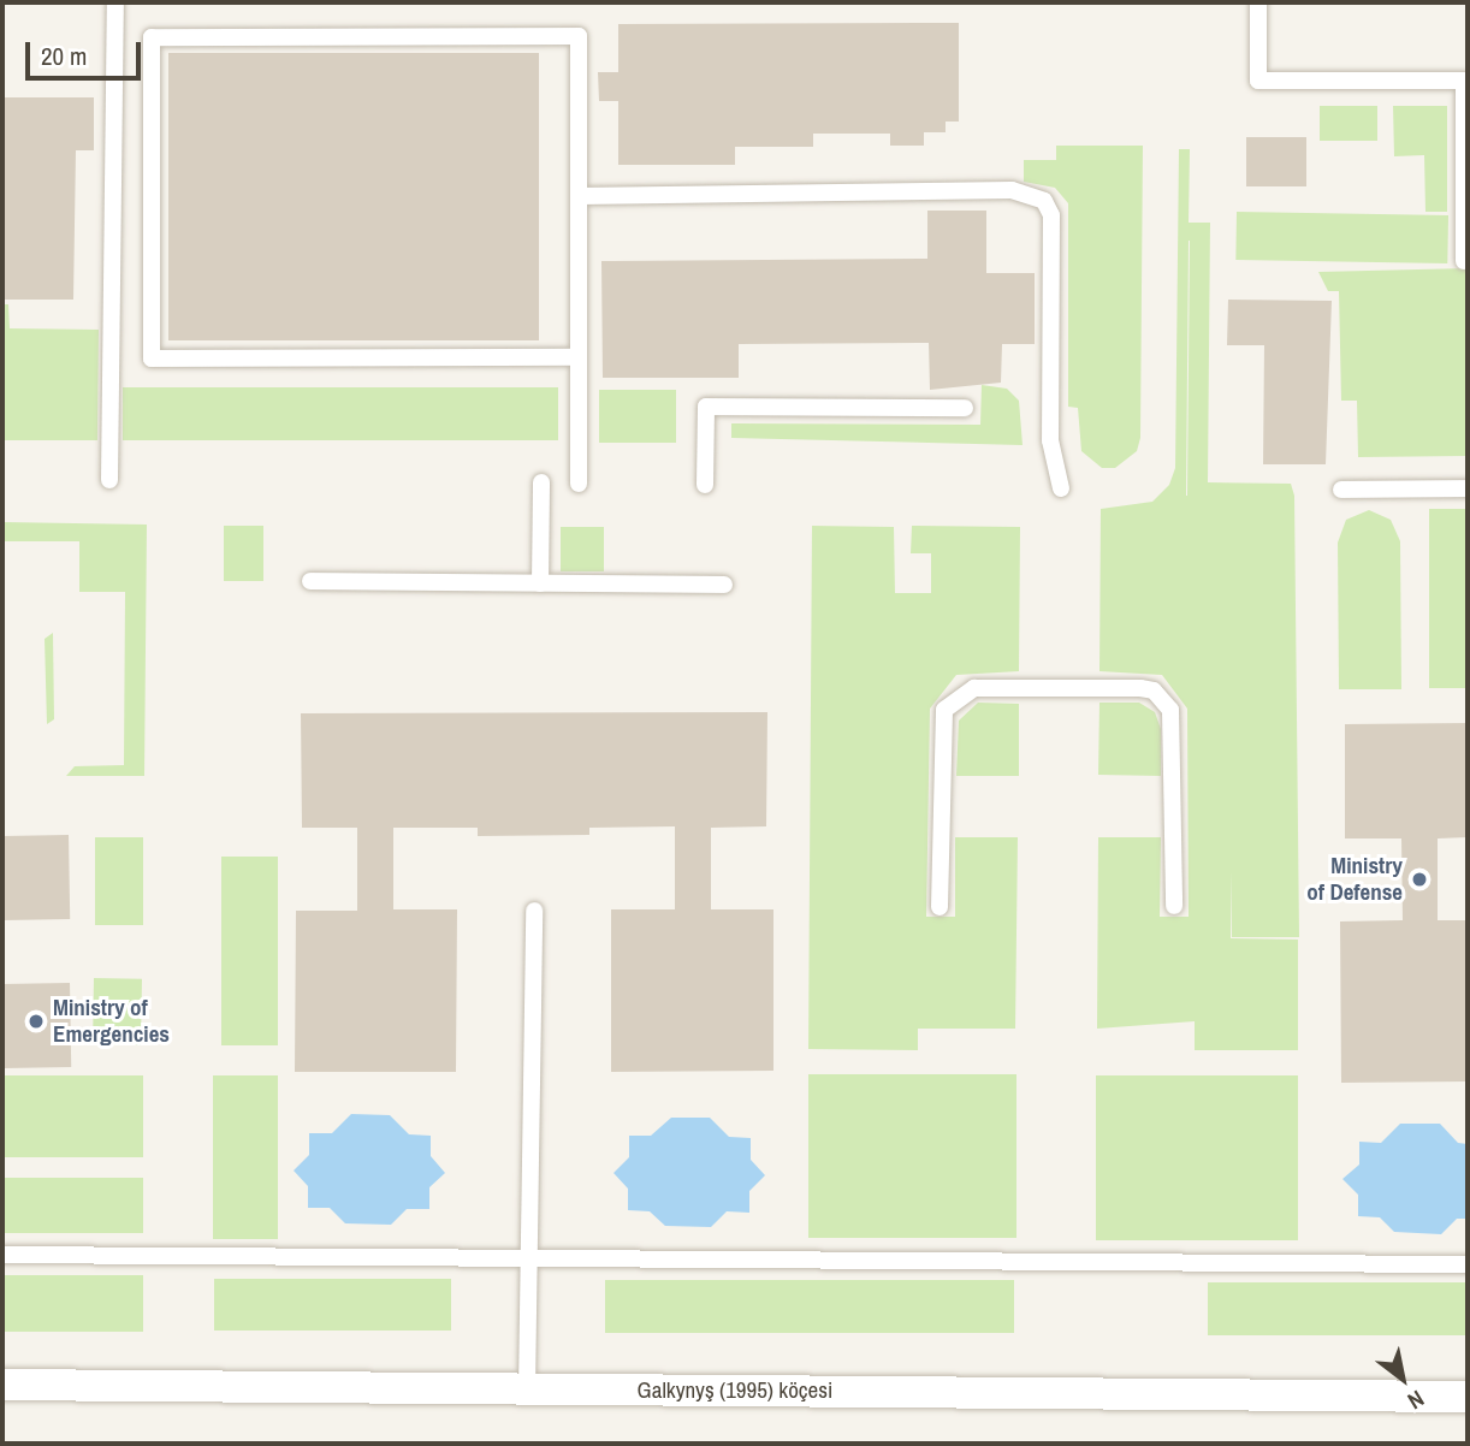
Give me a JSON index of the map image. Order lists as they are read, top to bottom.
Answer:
{
  "streets": {
    "street": ["Galkynyş (1995) köçesi"]
  },
  "places": ["Ministry of Defense", "Ministry of Emergencies"],
  "scale_bar": "20 m",
  "north": "bottom right"
}
